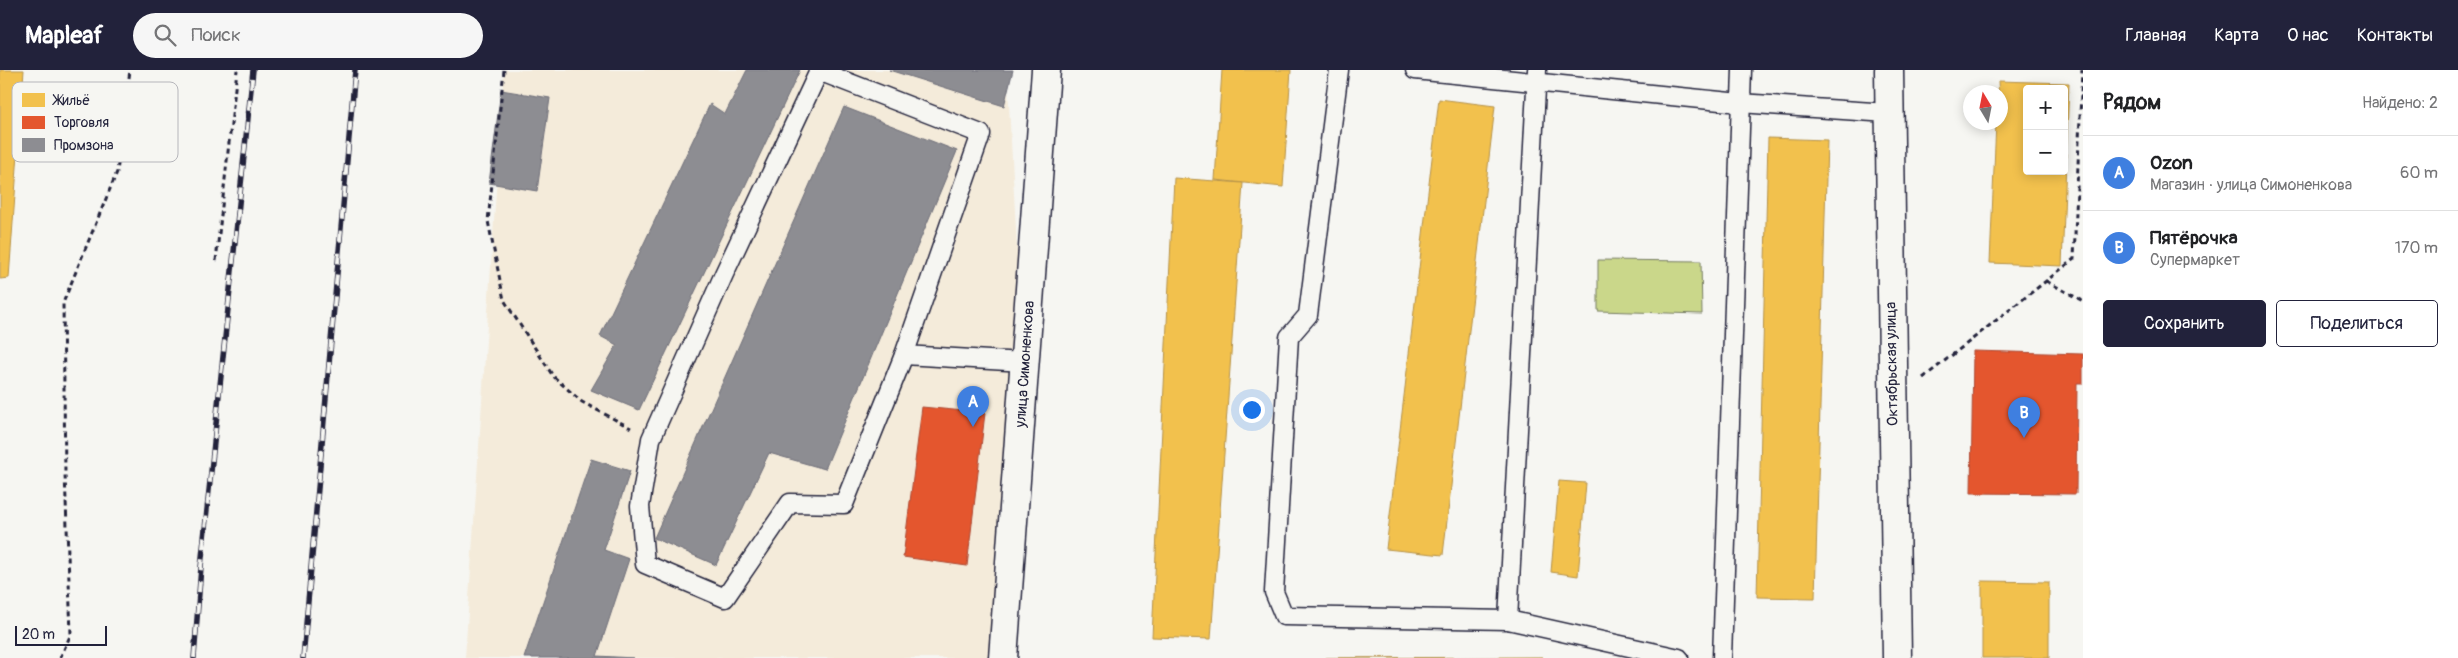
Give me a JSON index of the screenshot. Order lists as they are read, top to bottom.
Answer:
{
  "streets": {
    "street": ["улица Симоненкова", "Октябрьская улица"]
  },
  "legend": ["Жильё", "Торговля", "Промзона"],
  "scale_bar": "20 m",
  "north": "top",
  "page": {
    "header": "Mapleaf",
    "search": "Поиск",
    "nav": [
      "Главная",
      "Карта",
      "О нас",
      "Контакты"
    ],
    "heading": ["Рядом", "Найдено: 2"],
    "map_buttons": ["+", "−"],
    "list": [
      {
        "mark": "A",
        "name": "Ozon",
        "note": "Магазин · улица Симоненкова",
        "value": "60 m"
      },
      {
        "mark": "B",
        "name": "Пятёрочка",
        "note": "Супермаркет",
        "value": "170 m"
      }
    ],
    "buttons": ["Сохранить", "Поделиться"],
    "pins": ["A", "B"],
    "scale": "20 m"
  }
}
